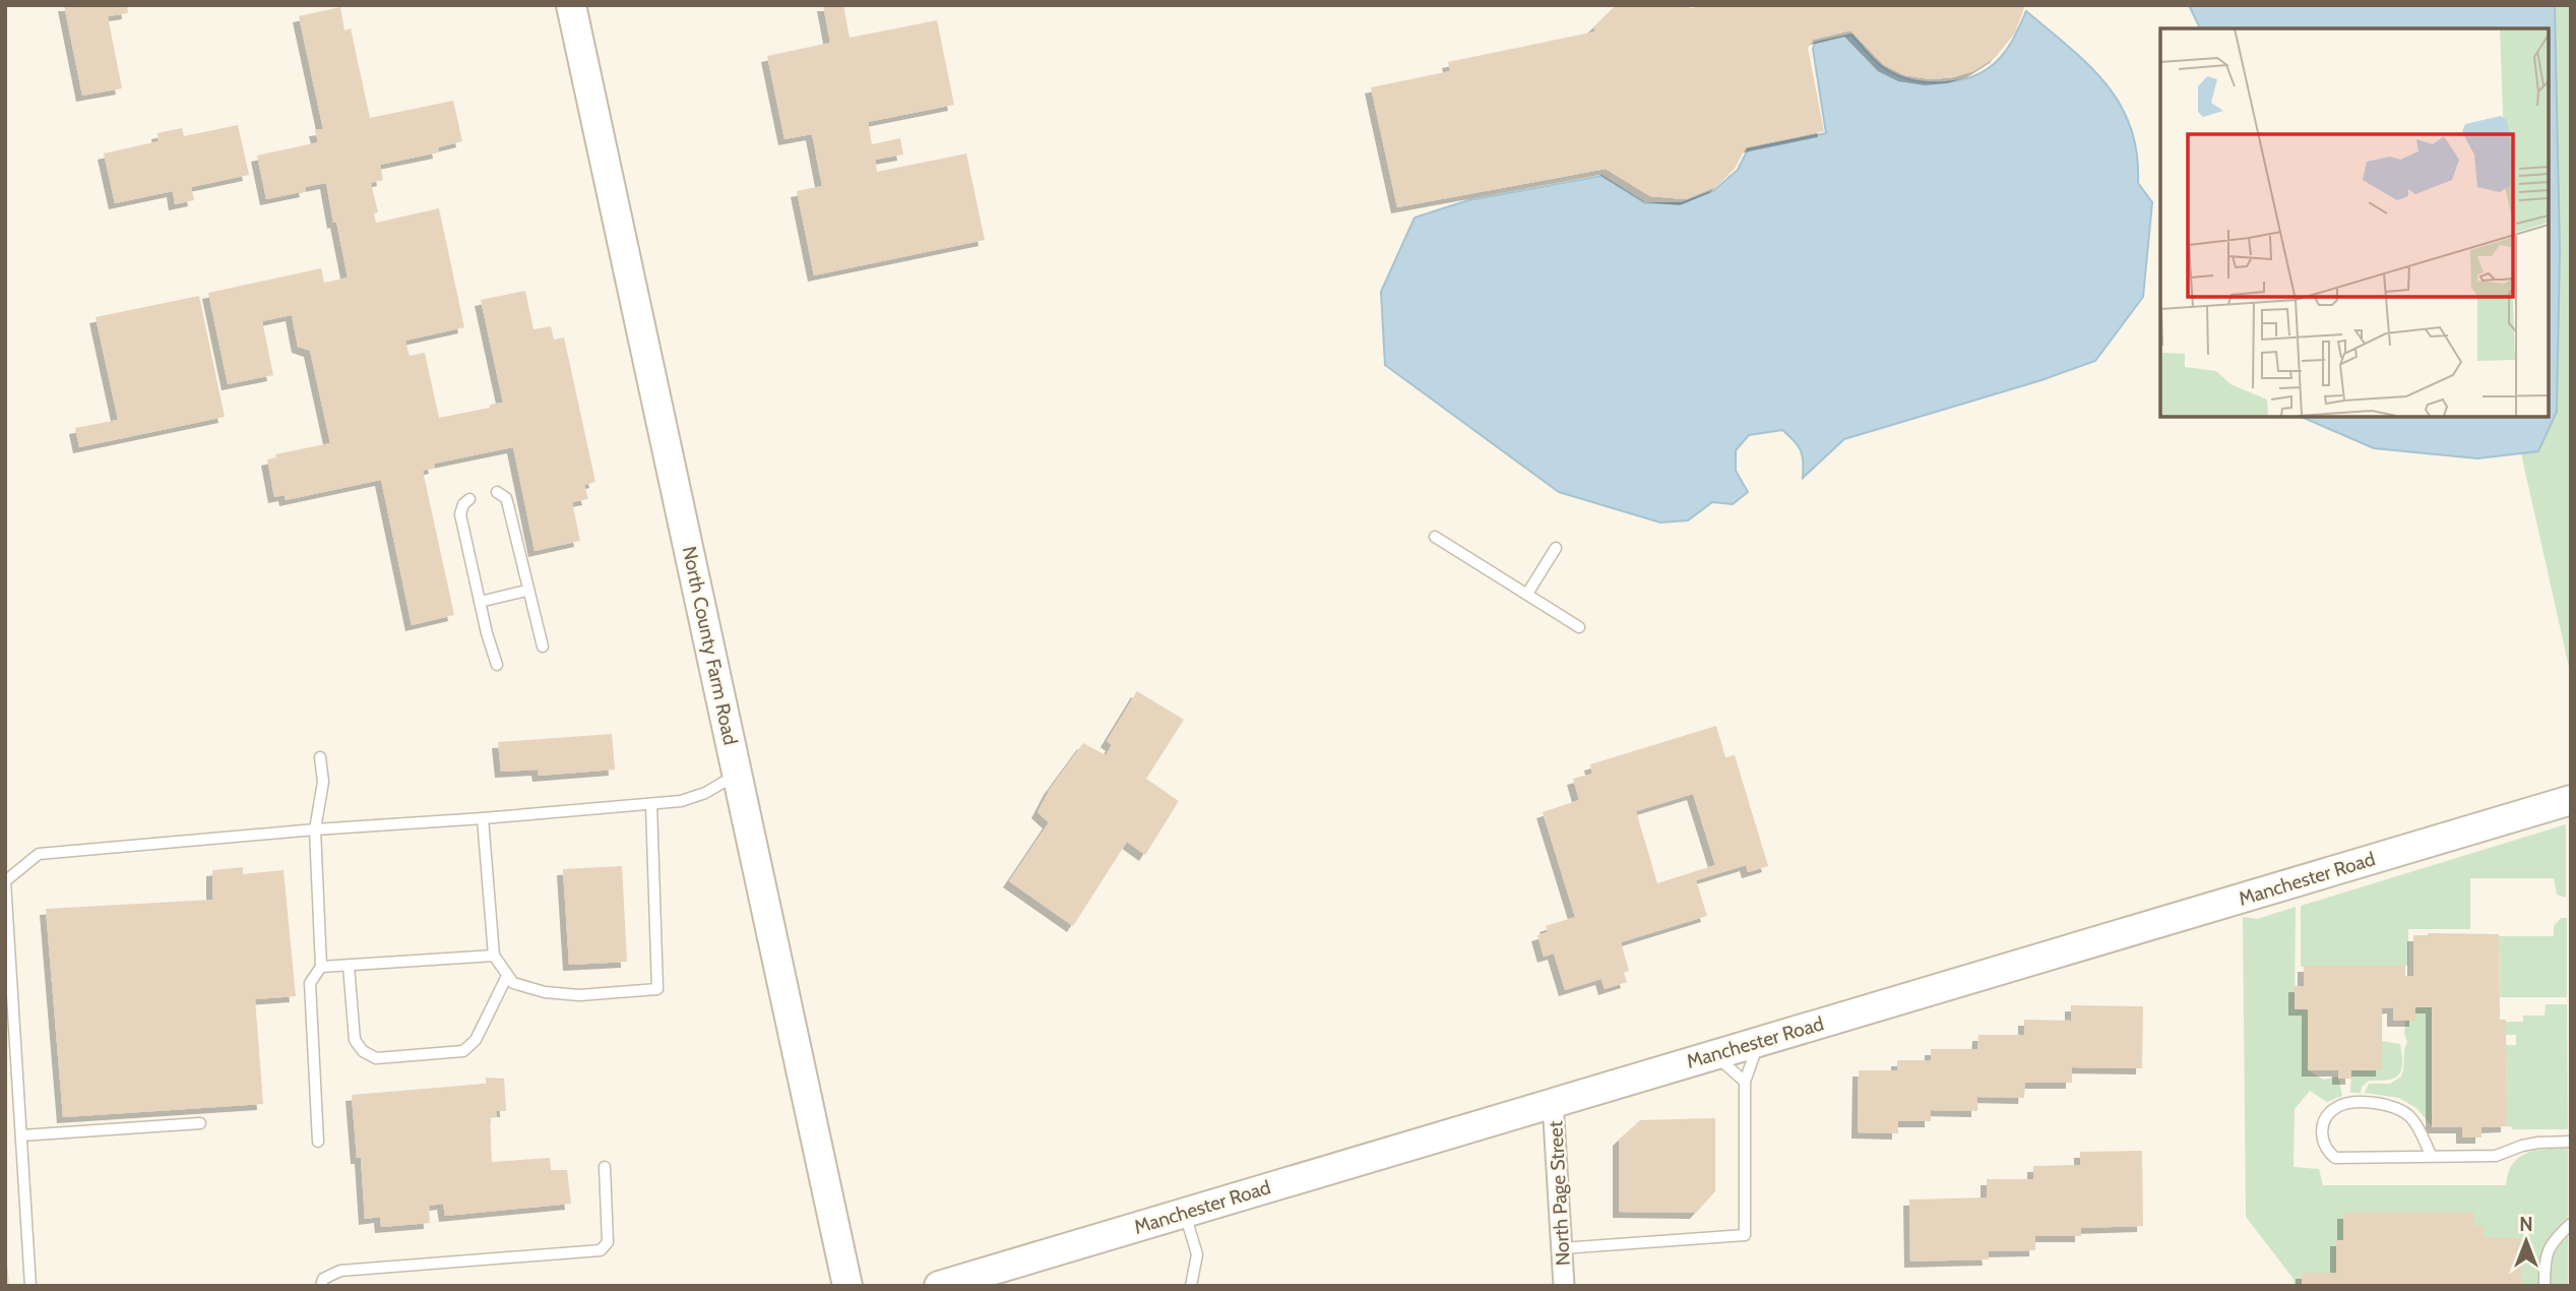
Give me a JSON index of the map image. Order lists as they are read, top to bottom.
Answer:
{
  "streets": {
    "street": ["North County Farm Road", "Manchester Road", "North Page Street"]
  },
  "crossings": [
    ["Manchester Road", "North Page Street"]
  ],
  "north": "top"
}
